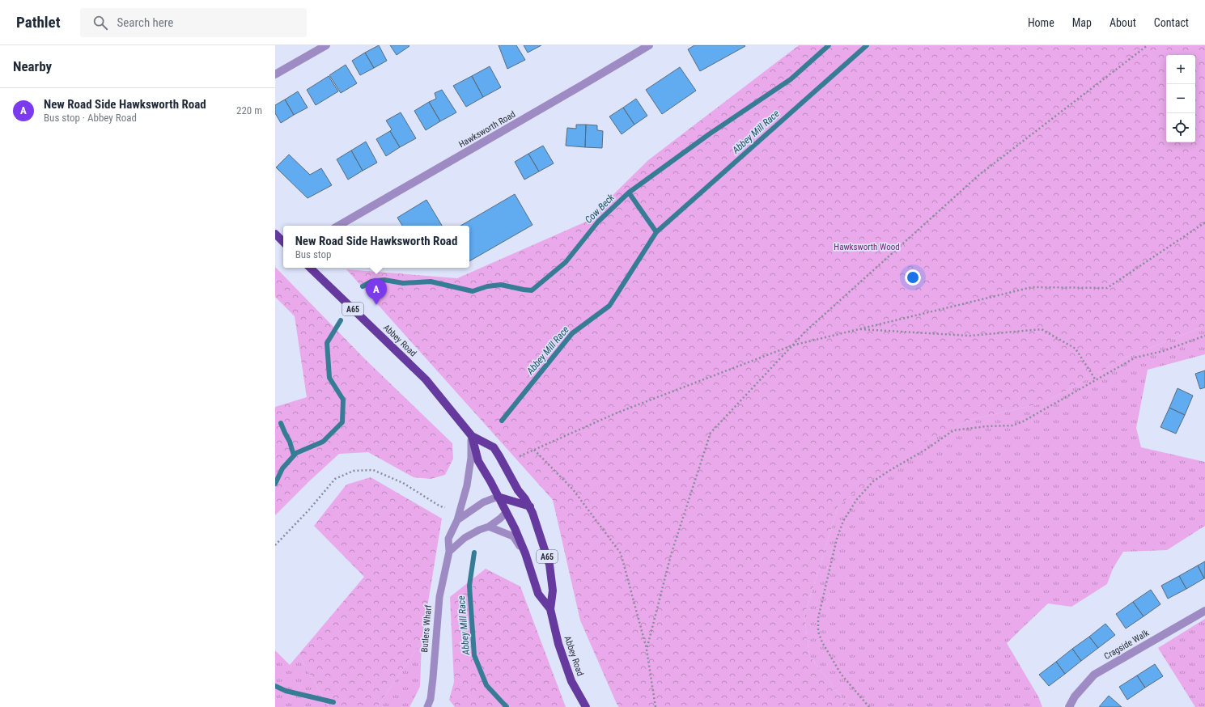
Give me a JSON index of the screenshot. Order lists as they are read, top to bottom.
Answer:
{
  "streets": {
    "main road": ["A65", "Abbey Road"],
    "street": ["Hawksworth Road", "Cragside Walk"],
    "lane": ["Butlers Wharf"]
  },
  "crossings": [
    ["Abbey Road", "Butlers Wharf"]
  ],
  "water": ["Abbey Mill Race", "Cow Beck"],
  "parks": ["Hawksworth Wood"],
  "page": {
    "header": "Pathlet",
    "search": "Search here",
    "nav": [
      "Home",
      "Map",
      "About",
      "Contact"
    ],
    "heading": "Nearby",
    "map_buttons": ["+", "−"],
    "list": [
      {
        "mark": "A",
        "name": "New Road Side Hawksworth Road",
        "note": "Bus stop · Abbey Road",
        "value": "220 m"
      }
    ],
    "popup": ["New Road Side Hawksworth Road", "Bus stop"],
    "pins": "A"
  }
}
